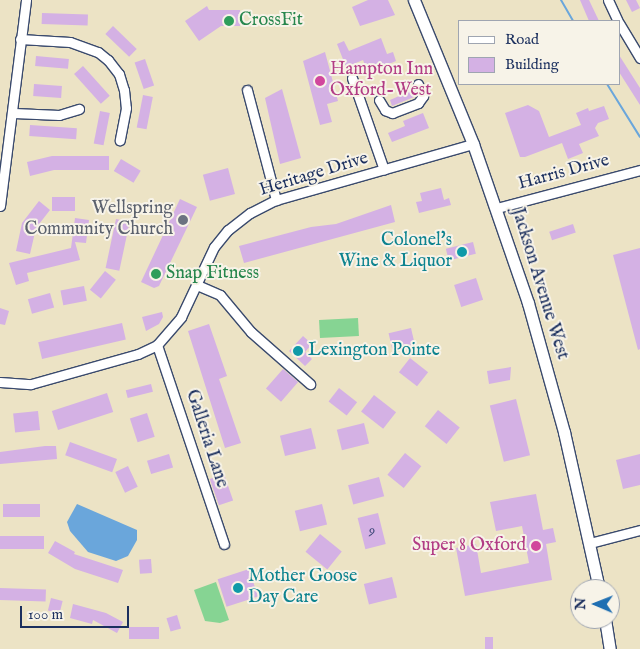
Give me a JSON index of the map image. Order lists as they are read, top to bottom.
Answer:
{
  "streets": {
    "main road": ["Jackson Avenue West"],
    "street": ["Harris Drive", "Heritage Drive", "Galleria Lane"]
  },
  "crossings": [
    ["Harris Drive", "Jackson Avenue West"],
    ["Heritage Drive", "Jackson Avenue West"],
    ["Heritage Drive", "Galleria Lane"]
  ],
  "places": [
    "CrossFit",
    "Hampton Inn Oxford-West",
    "Wellspring Community Church",
    "Colonel's Wine & Liquor",
    "Snap Fitness",
    "Lexington Pointe",
    "Super 8 Oxford",
    "Mother Goose Day Care"
  ],
  "house_numbers": ["9"],
  "legend": ["Road", "Building"],
  "scale_bar": "100 m",
  "north": "left"
}
